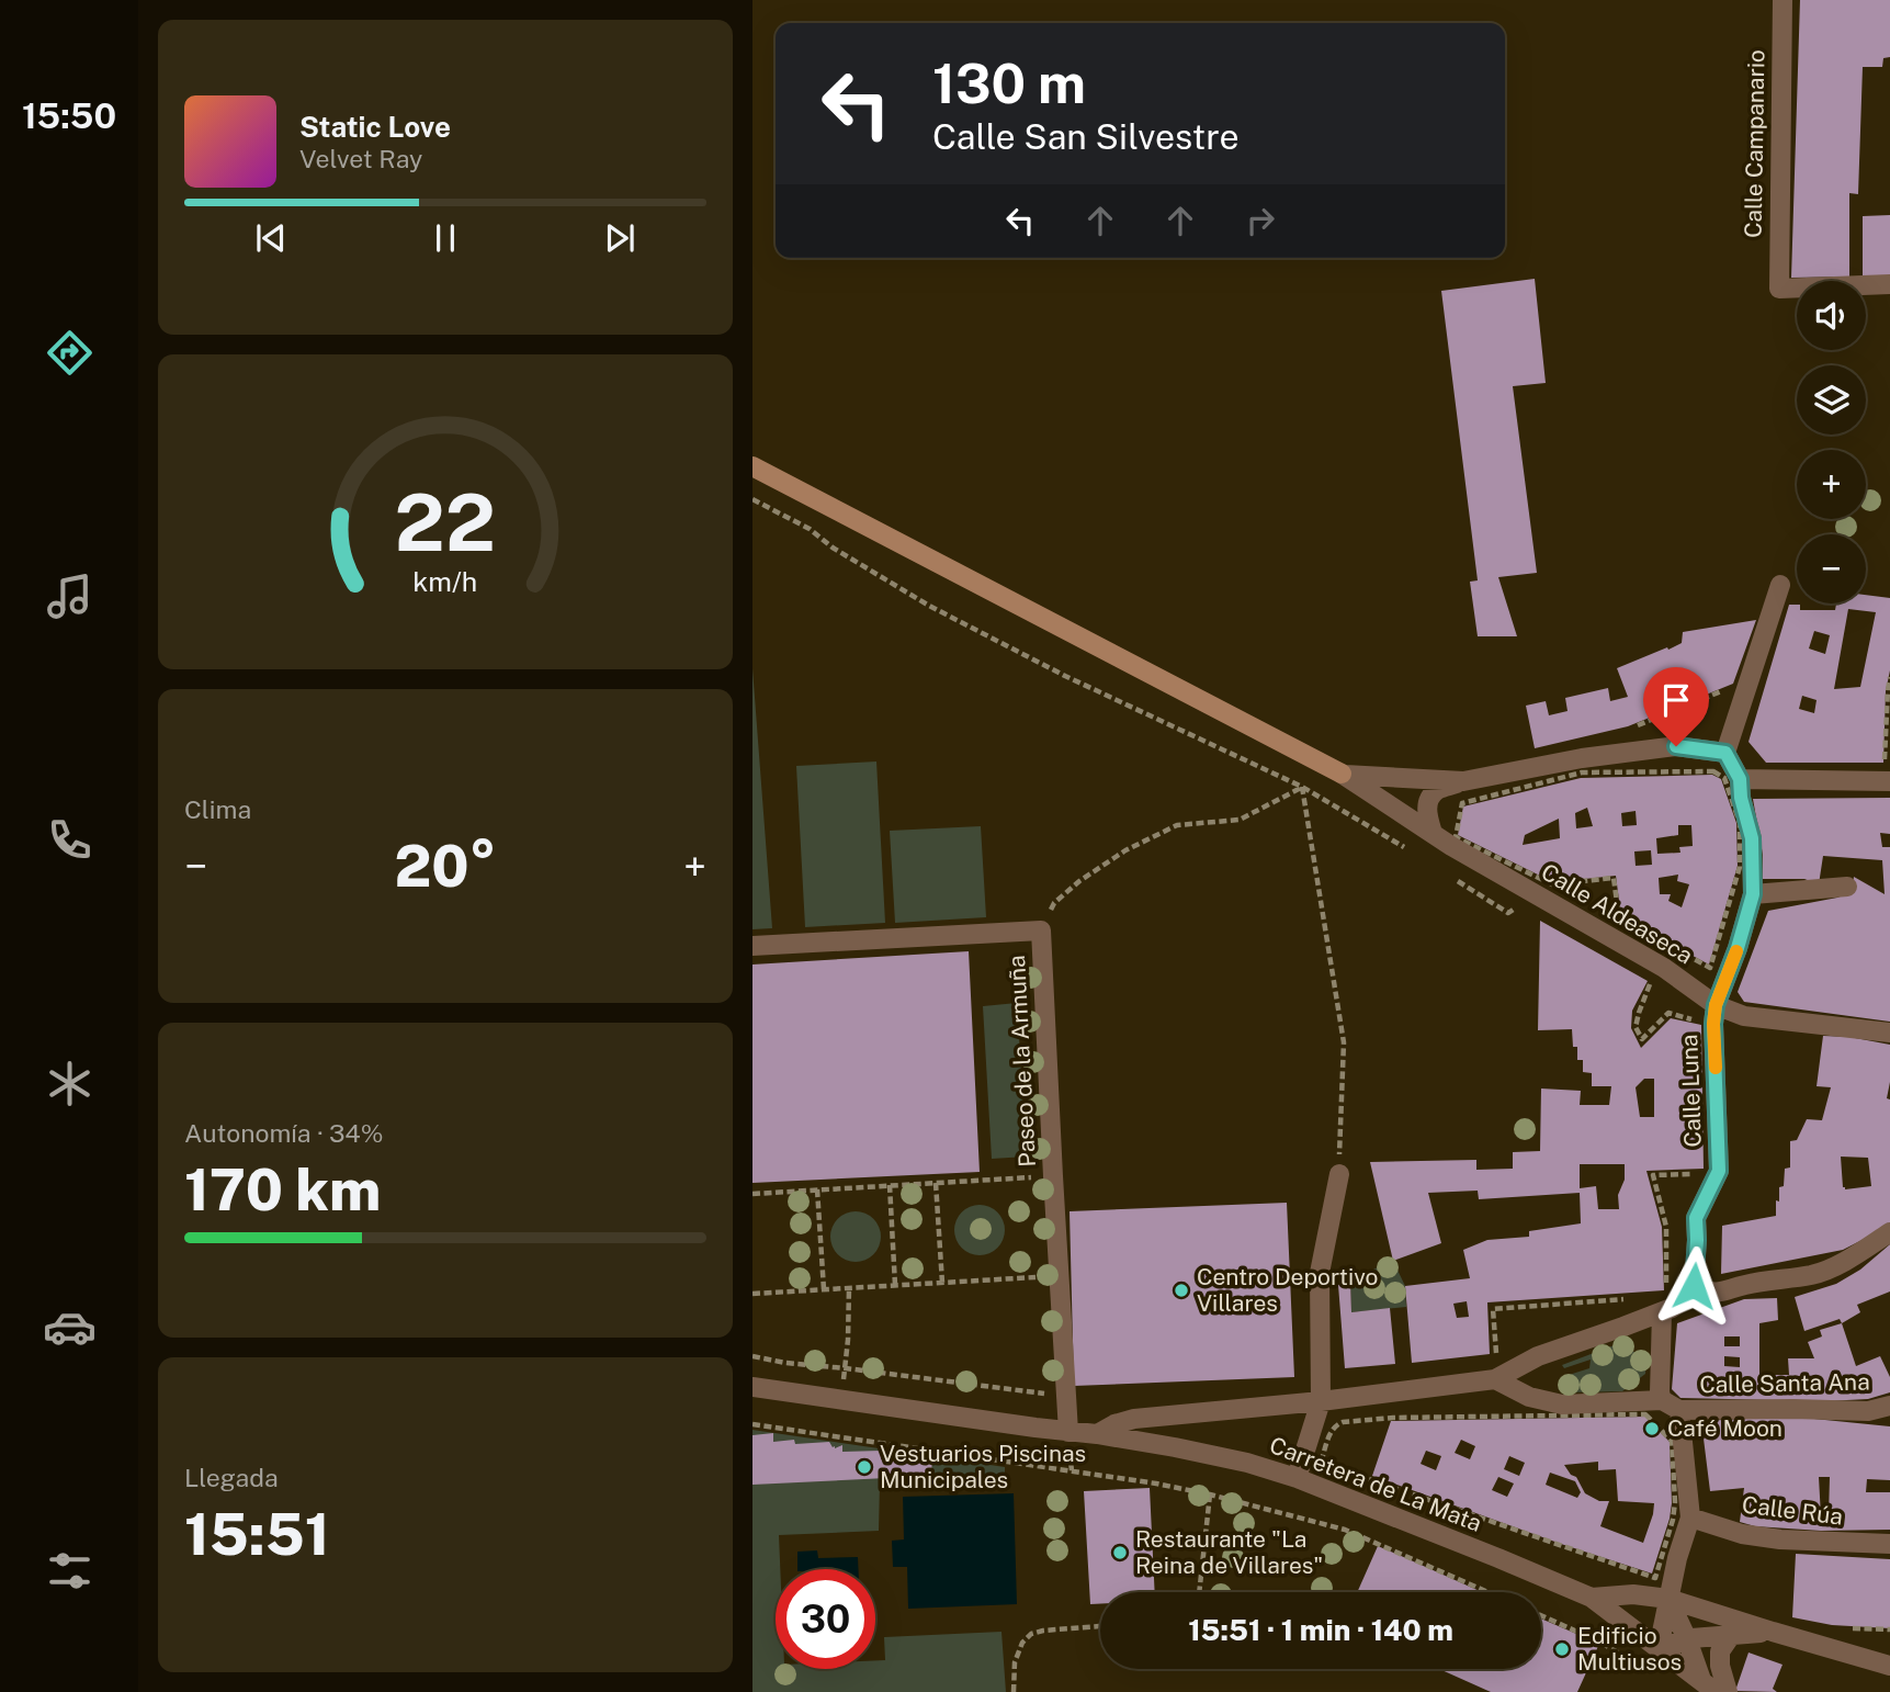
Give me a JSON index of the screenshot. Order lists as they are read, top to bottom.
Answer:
{
  "streets": {
    "street": [
      "Calle Campanario",
      "Calle Aldeaseca",
      "Paseo de la Armuña",
      "Calle Luna",
      "Calle Santa Ana",
      "Carretera de La Mata",
      "Calle Rúa"
    ]
  },
  "crossings": [
    ["Calle Aldeaseca", "Calle Luna"],
    ["Paseo de la Armuña", "Carretera de La Mata"]
  ],
  "places": [
    "Centro Deportivo Villares",
    "Café Moon",
    "Vestuarios Piscinas Municipales",
    "Restaurante \"La Reina de Villares\"",
    "Edificio Multiusos"
  ],
  "page": {
    "tabs": "15:50",
    "turn": ["130 m", "Calle San Silvestre"],
    "song": ["Static Love", "Velvet Ray"],
    "map_buttons": ["+", "−"],
    "tile": [
      "Clima",
      ["Autonomía · 34%", "170 km"],
      ["Llegada", "15:51"]
    ],
    "heat": ["−", "20°", "+"],
    "limit": "30",
    "trip": "15:51 · 1 min · 140 m",
    "gauge": ["22", "km/h"]
  }
}
